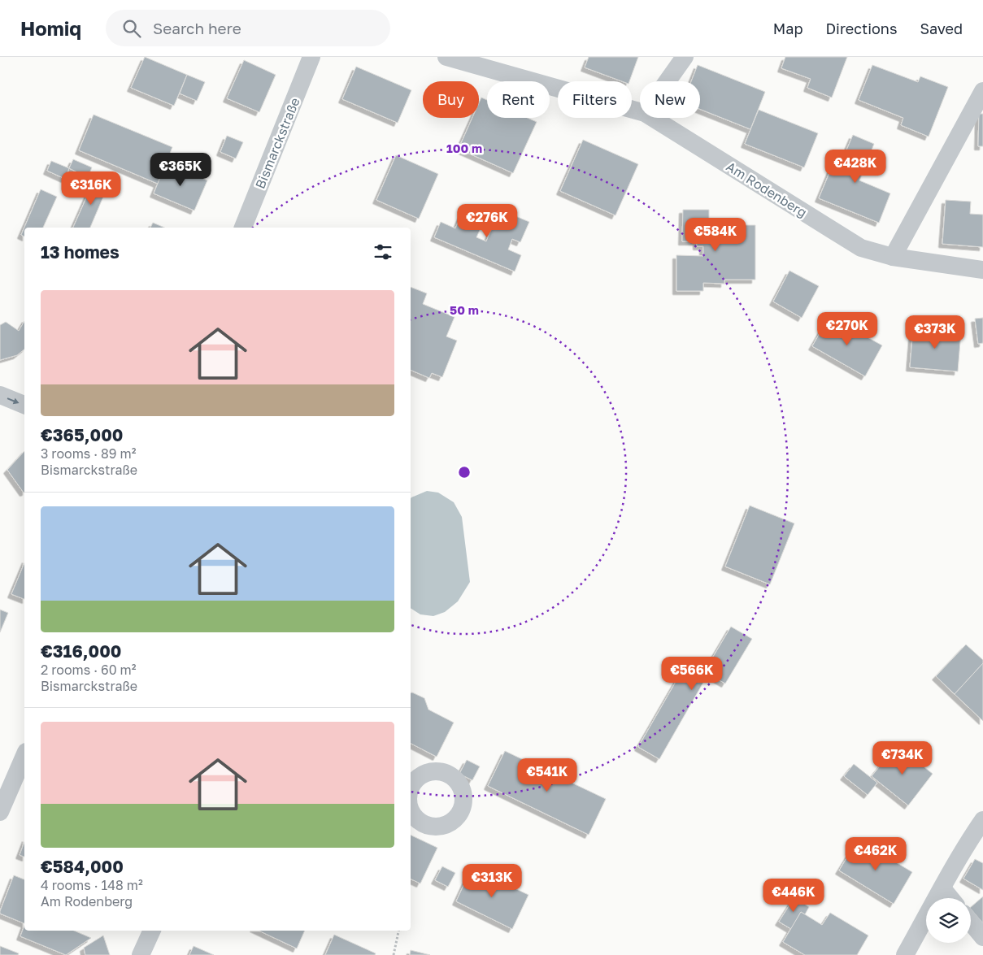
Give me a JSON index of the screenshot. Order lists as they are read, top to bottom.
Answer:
{
  "streets": {
    "street": ["Bismarckstraße", "Am Rodenberg"]
  },
  "page": {
    "header": "Homiq",
    "search": "Search here",
    "nav": ["Map", "Directions", "Saved"],
    "chip": [
      "Buy",
      "Rent",
      "Filters",
      "New"
    ],
    "price": [
      "€428K",
      "€365K",
      "€316K",
      "€276K",
      "€584K",
      "€270K",
      "€373K",
      "€566K",
      "€734K",
      "€541K",
      "€462K",
      "€313K",
      "€446K"
    ],
    "heading": "13 homes",
    "list": [
      {
        "name": "€365,000",
        "note": "3 rooms · 89 m² · Bismarckstraße"
      },
      {
        "name": "€316,000",
        "note": "2 rooms · 60 m² · Bismarckstraße"
      },
      {
        "name": "€584,000",
        "note": "4 rooms · 148 m² · Am Rodenberg"
      }
    ]
  },
  "rings": ["100 m", "50 m"]
}
